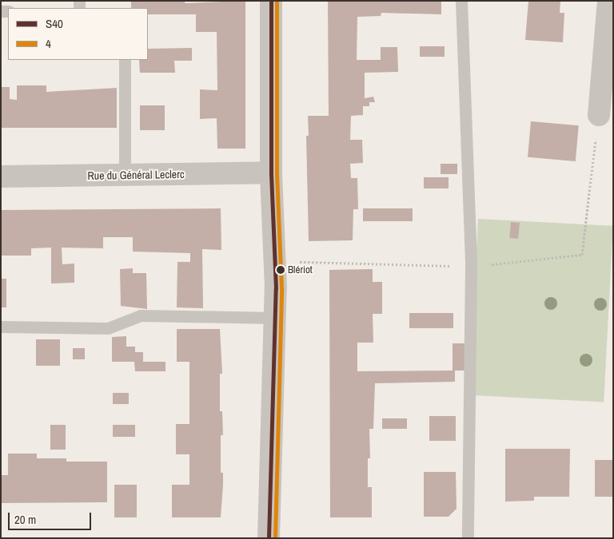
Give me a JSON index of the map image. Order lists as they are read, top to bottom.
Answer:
{
  "streets": {
    "street": ["Rue du Général Leclerc"]
  },
  "places": ["Blériot"],
  "lines": ["transit line S40", "transit line 4"],
  "legend": ["S40", "4"],
  "scale_bar": "20 m"
}
